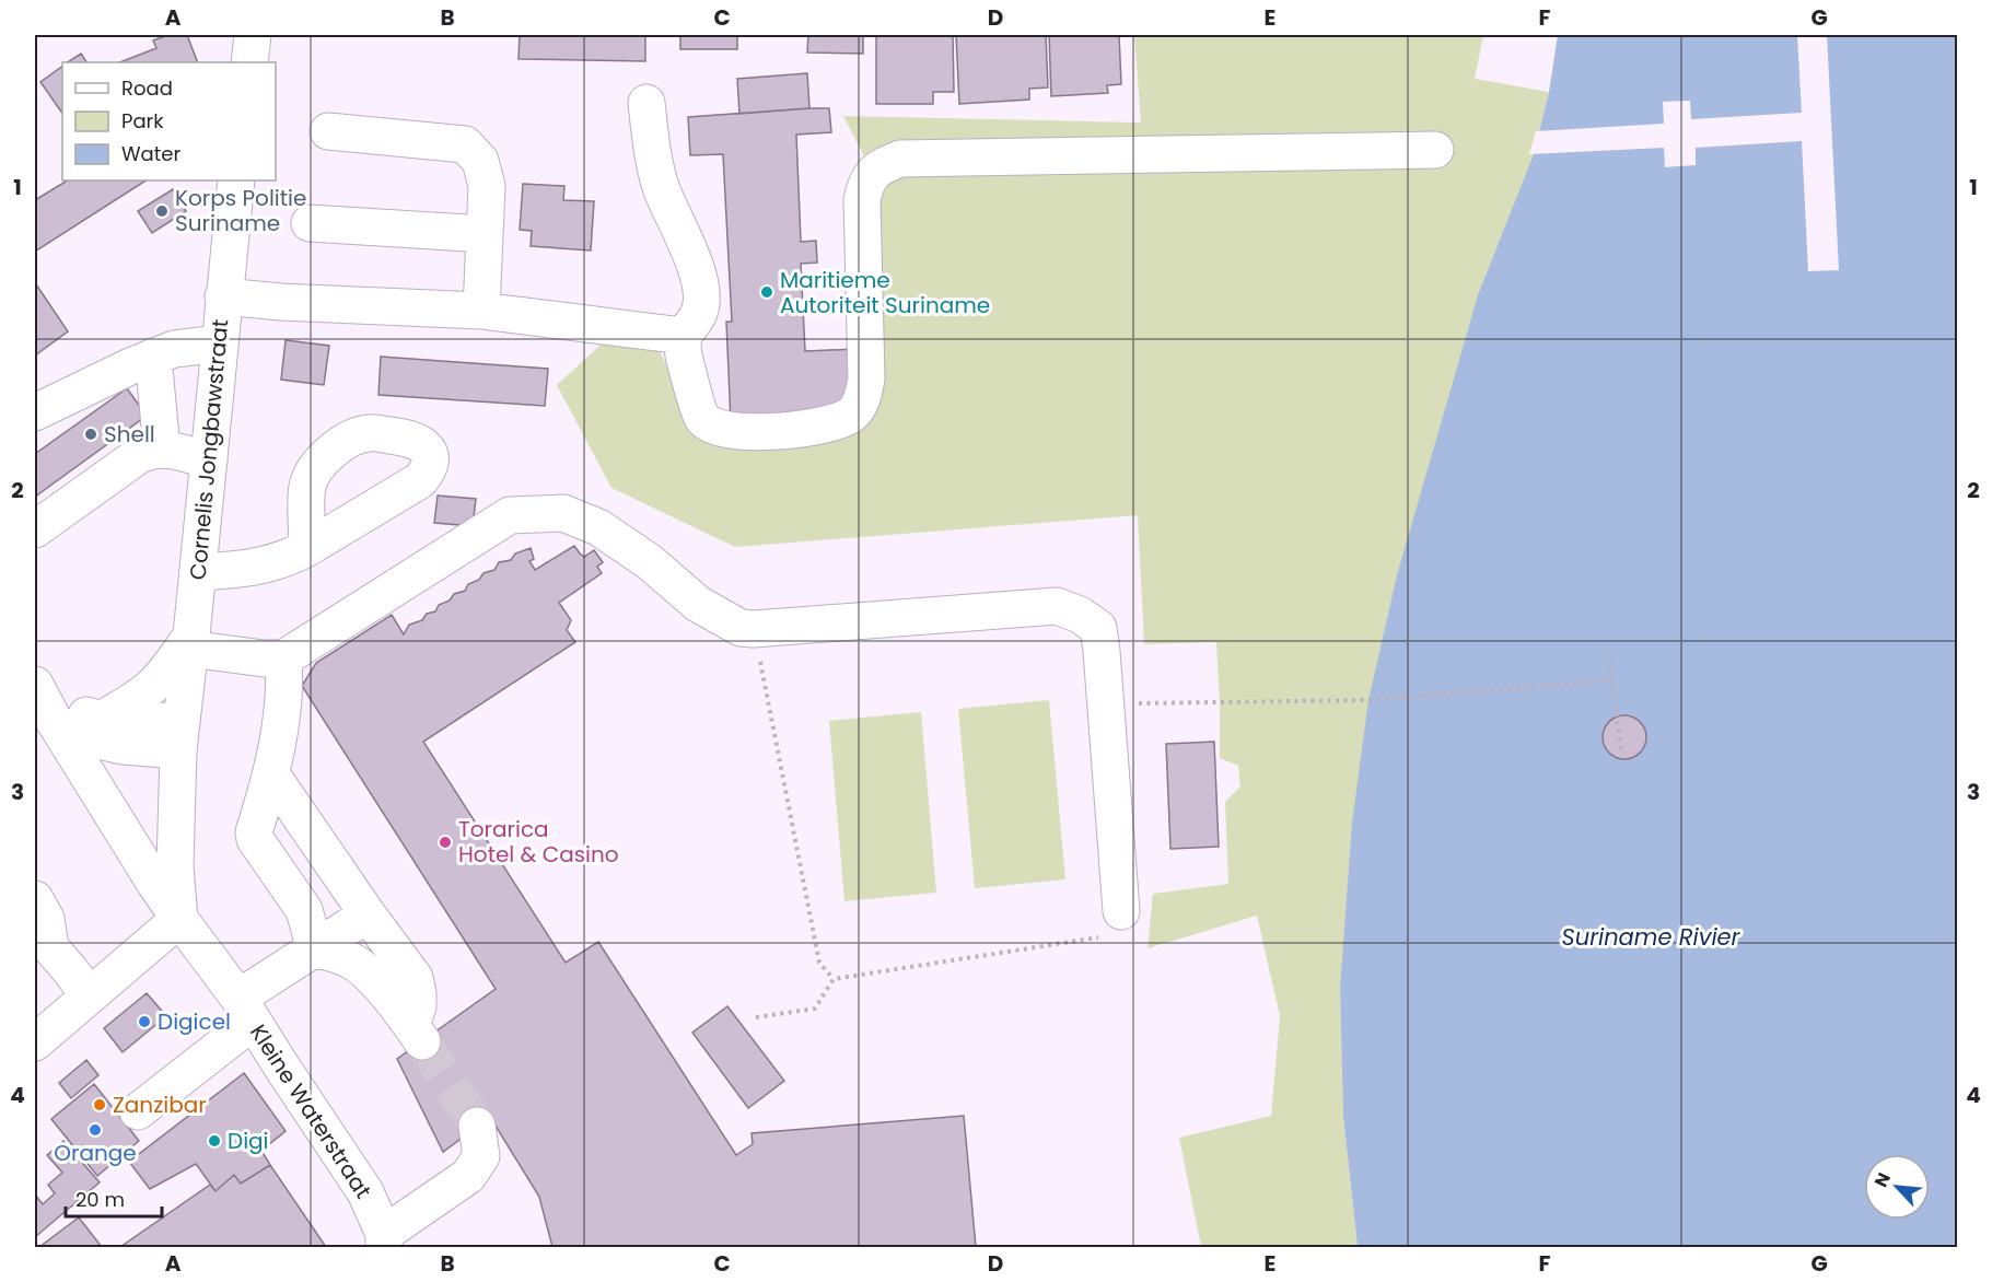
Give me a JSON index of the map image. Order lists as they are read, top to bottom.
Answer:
{
  "streets": {
    "main road": ["Cornelis Jongbawstraat", "Kleine Waterstraat"]
  },
  "water": ["Suriname Rivier"],
  "places": [
    "Korps Politie Suriname",
    "Maritieme Autoriteit Suriname",
    "Shell",
    "Torarica Hotel & Casino",
    "Digicel",
    "Zanzibar",
    "Orange",
    "Digi"
  ],
  "legend": ["Road", "Park", "Water"],
  "scale_bar": "20 m",
  "north": "top left",
  "grid": {
    "columns": [
      "A",
      "B",
      "C",
      "D",
      "E",
      "F",
      "G"
    ],
    "rows": [
      "1",
      "2",
      "3",
      "4"
    ]
  }
}
